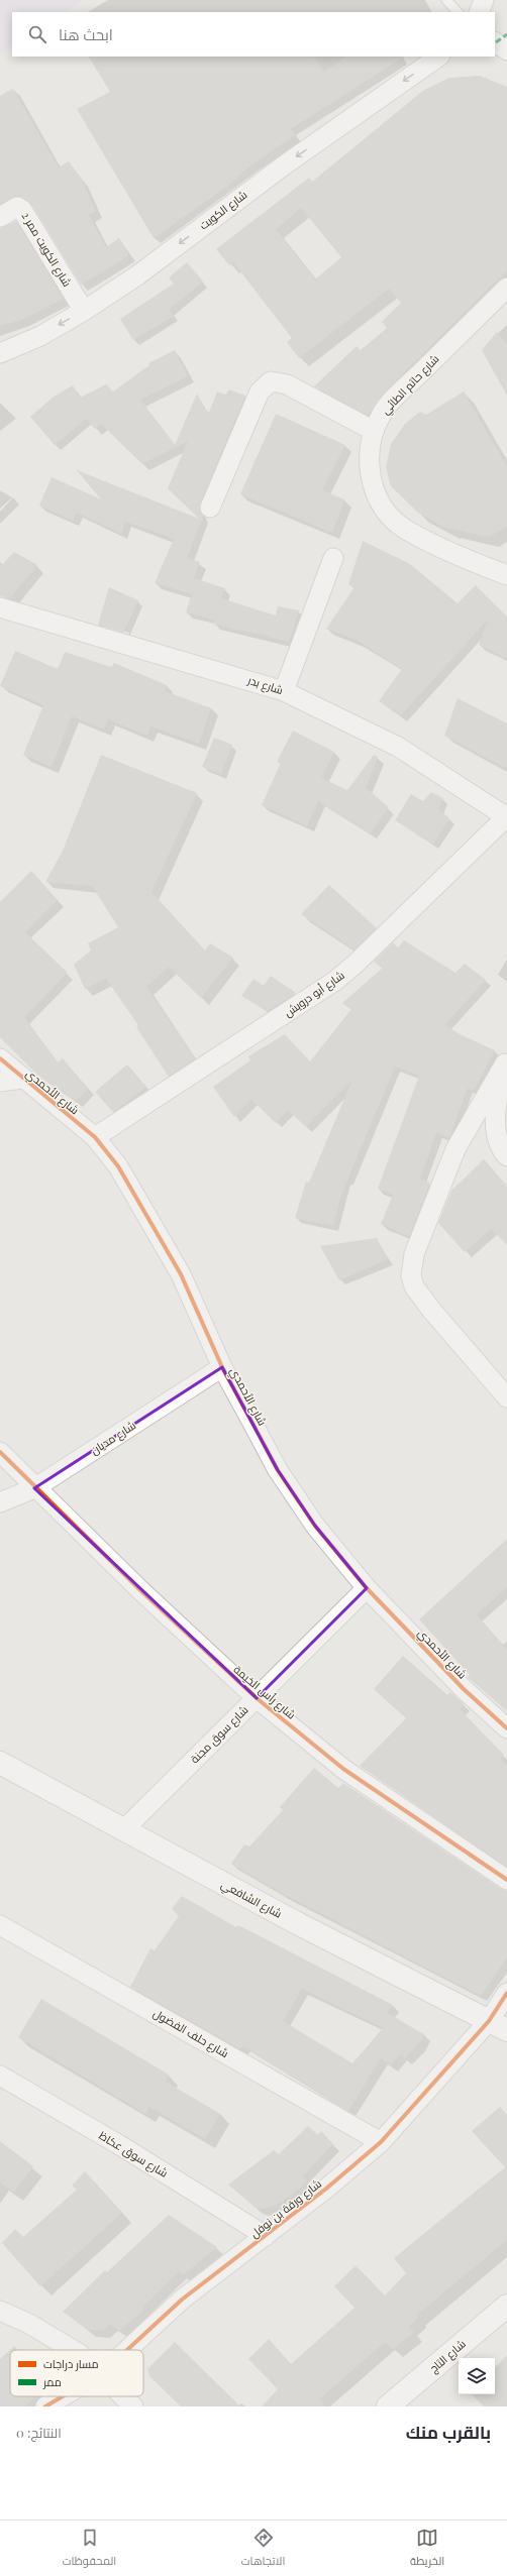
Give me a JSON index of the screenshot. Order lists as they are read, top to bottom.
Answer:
{
  "streets": {
    "street": [
      "شارع الكويت",
      "شارع الكويت ممر 2",
      "شارع حاتم الطائي",
      "شارع بدر",
      "شارع أبو درويش",
      "شارع الأحمدي",
      "شارع مديان",
      "شارع رأس الخيمة",
      "شارع سوق مجنة",
      "شارع الشافعي",
      "شارع حلف الفضول",
      "شارع سوق عكاظ",
      "شارع ورقة بن نوفل",
      "شارع التاج"
    ]
  },
  "crossings": [
    ["شارع الكويت", "شارع الكويت ممر 2"],
    ["شارع بدر", "شارع أبو درويش"],
    ["شارع أبو درويش", "شارع الأحمدي"],
    ["شارع الأحمدي", "شارع مديان"],
    ["شارع الأحمدي", "شارع سوق مجنة"],
    ["شارع مديان", "شارع رأس الخيمة"],
    ["شارع رأس الخيمة", "شارع سوق مجنة"],
    ["شارع سوق مجنة", "شارع الشافعي"],
    ["شارع الشافعي", "شارع ورقة بن نوفل"],
    ["شارع حلف الفضول", "شارع ورقة بن نوفل"],
    ["شارع سوق عكاظ", "شارع ورقة بن نوفل"]
  ],
  "one_way": ["شارع الكويت"],
  "legend": ["مسار دراجات", "ممر"],
  "page": {
    "search": "ابحث هنا",
    "heading": ["بالقرب منك", "النتائج: 0"],
    "nav": ["الخريطة", "الاتجاهات", "المحفوظات"]
  }
}
